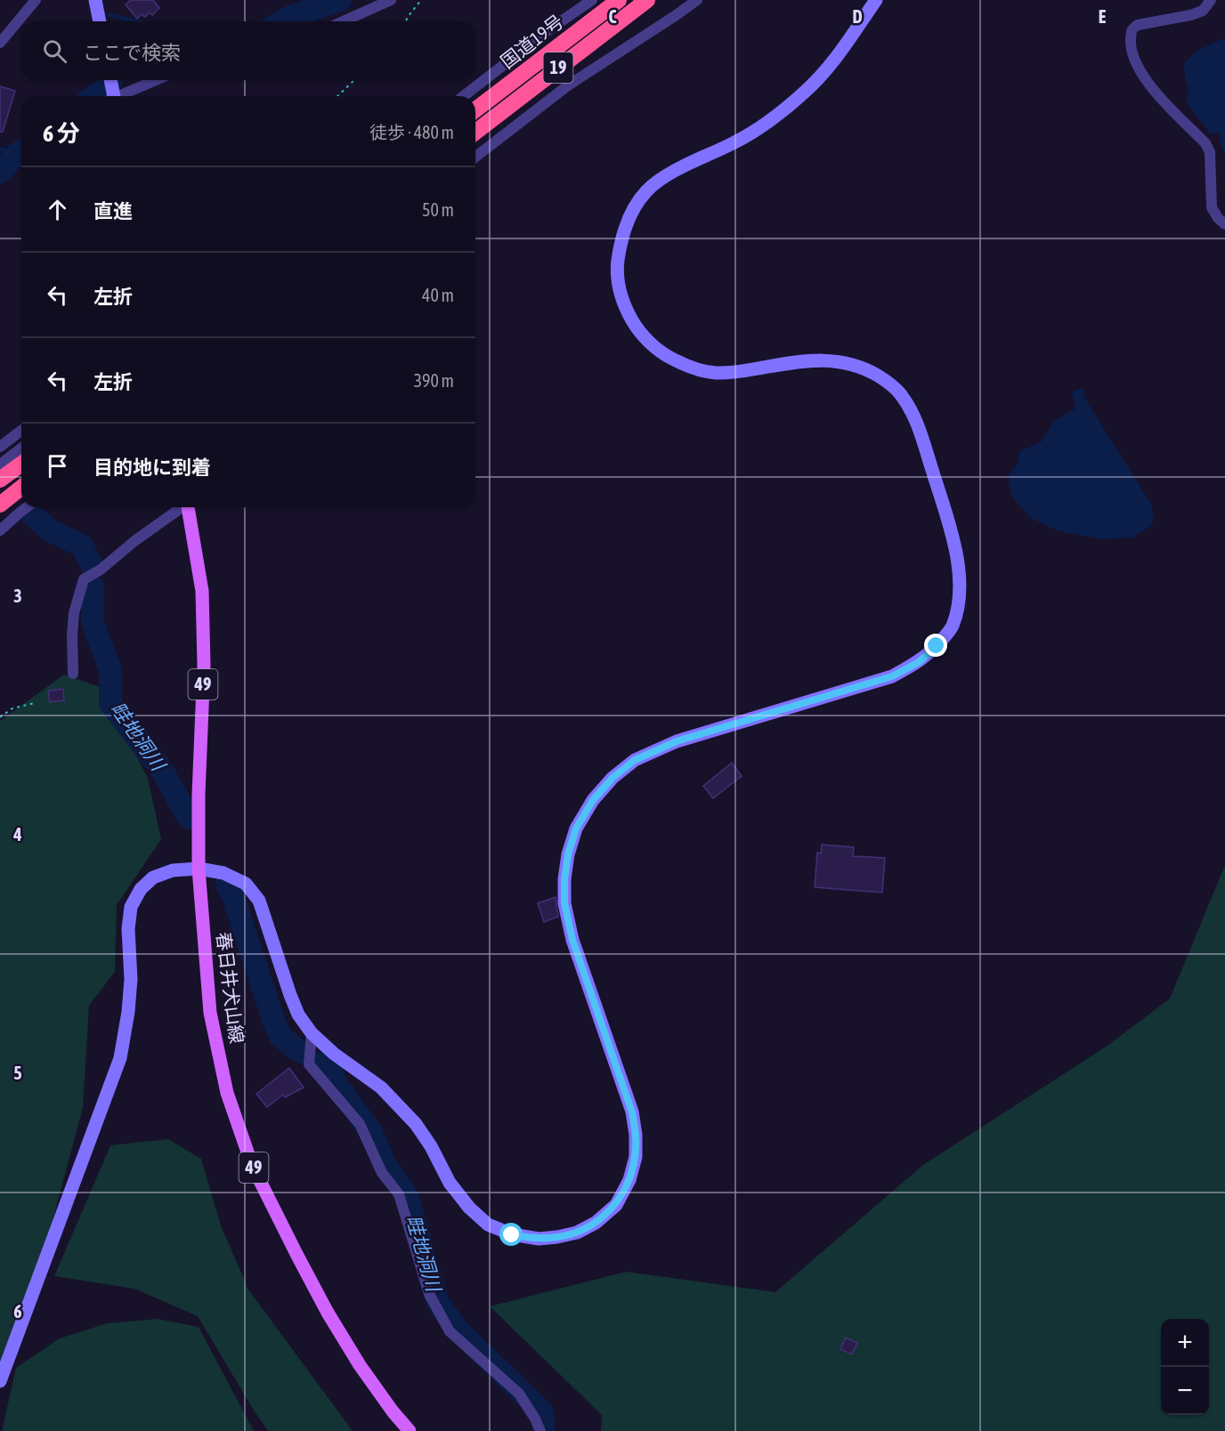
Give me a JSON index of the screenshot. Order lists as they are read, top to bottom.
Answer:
{
  "streets": {
    "highway": ["国道19号", "19"],
    "main road": ["49", "春日井犬山線"]
  },
  "water": ["畦地洞川"],
  "page": {
    "search": "ここで検索",
    "heading": ["6 分", "徒歩 · 480 m"],
    "list": [
      ["直進", "50 m"],
      ["左折", "40 m"],
      ["左折", "390 m"],
      "目的地に到着"
    ],
    "map_buttons": ["+", "−"]
  },
  "grid": {
    "columns": ["C", "D", "E"],
    "rows": [
      "3",
      "4",
      "5",
      "6"
    ]
  }
}
